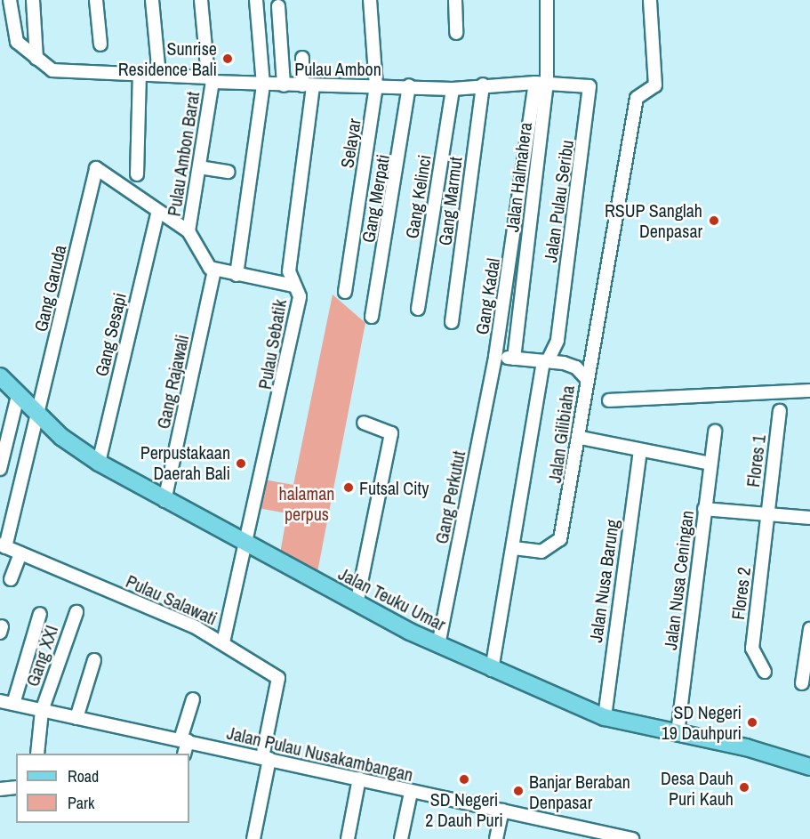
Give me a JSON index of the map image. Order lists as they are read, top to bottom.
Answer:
{
  "streets": {
    "main road": ["Jalan Teuku Umar"],
    "street": [
      "Pulau Ambon",
      "Selayar",
      "Pulau Ambon Barat",
      "Jalan Halmahera",
      "Gang Kelinci",
      "Gang Merpati",
      "Gang Marmut",
      "Jalan Pulau Seribu",
      "Gang Garuda",
      "Gang Kadal",
      "Gang Sesapi",
      "Pulau Sebatik",
      "Gang Rajawali",
      "Jalan Gilibiaha",
      "Flores 1",
      "Gang Perkutut",
      "Jalan Nusa Ceningan",
      "Jalan Nusa Barung",
      "Flores 2",
      "Pulau Salawati",
      "Gang XXI",
      "Jalan Pulau Nusakambangan"
    ]
  },
  "crossings": [
    ["Pulau Ambon", "Selayar"],
    ["Pulau Ambon", "Pulau Ambon Barat"],
    ["Pulau Ambon", "Jalan Halmahera"],
    ["Pulau Ambon", "Gang Kelinci"],
    ["Pulau Ambon", "Gang Merpati"],
    ["Pulau Ambon", "Gang Marmut"],
    ["Pulau Ambon", "Jalan Pulau Seribu"],
    ["Pulau Ambon", "Gang Kadal"],
    ["Pulau Ambon", "Pulau Sebatik"],
    ["Pulau Ambon Barat", "Gang Garuda"],
    ["Jalan Halmahera", "Jalan Pulau Seribu"],
    ["Jalan Halmahera", "Gang Kadal"],
    ["Jalan Halmahera", "Jalan Gilibiaha"],
    ["Jalan Pulau Seribu", "Gang Kadal"],
    ["Jalan Pulau Seribu", "Jalan Gilibiaha"],
    ["Jalan Pulau Seribu", "Jalan Teuku Umar"],
    ["Gang Garuda", "Jalan Teuku Umar"],
    ["Gang Garuda", "Pulau Salawati"],
    ["Gang Kadal", "Jalan Gilibiaha"],
    ["Gang Kadal", "Gang Perkutut"],
    ["Gang Sesapi", "Jalan Teuku Umar"],
    ["Pulau Sebatik", "Jalan Teuku Umar"],
    ["Pulau Sebatik", "Pulau Salawati"],
    ["Gang Rajawali", "Jalan Teuku Umar"],
    ["Jalan Gilibiaha", "Gang Perkutut"],
    ["Flores 1", "Flores 2"],
    ["Gang Perkutut", "Jalan Teuku Umar"],
    ["Jalan Nusa Ceningan", "Jalan Teuku Umar"],
    ["Jalan Nusa Barung", "Jalan Teuku Umar"],
    ["Pulau Salawati", "Jalan Pulau Nusakambangan"],
    ["Gang XXI", "Jalan Pulau Nusakambangan"]
  ],
  "parks": ["halaman perpus"],
  "places": [
    "Sunrise Residence Bali",
    "RSUP Sanglah Denpasar",
    "Perpustakaan Daerah Bali",
    "Futsal City",
    "SD Negeri 19 Dauhpuri",
    "SD Negeri 2 Dauh Puri",
    "Desa Dauh Puri Kauh",
    "Banjar Beraban Denpasar"
  ],
  "legend": ["Road", "Park"]
}
